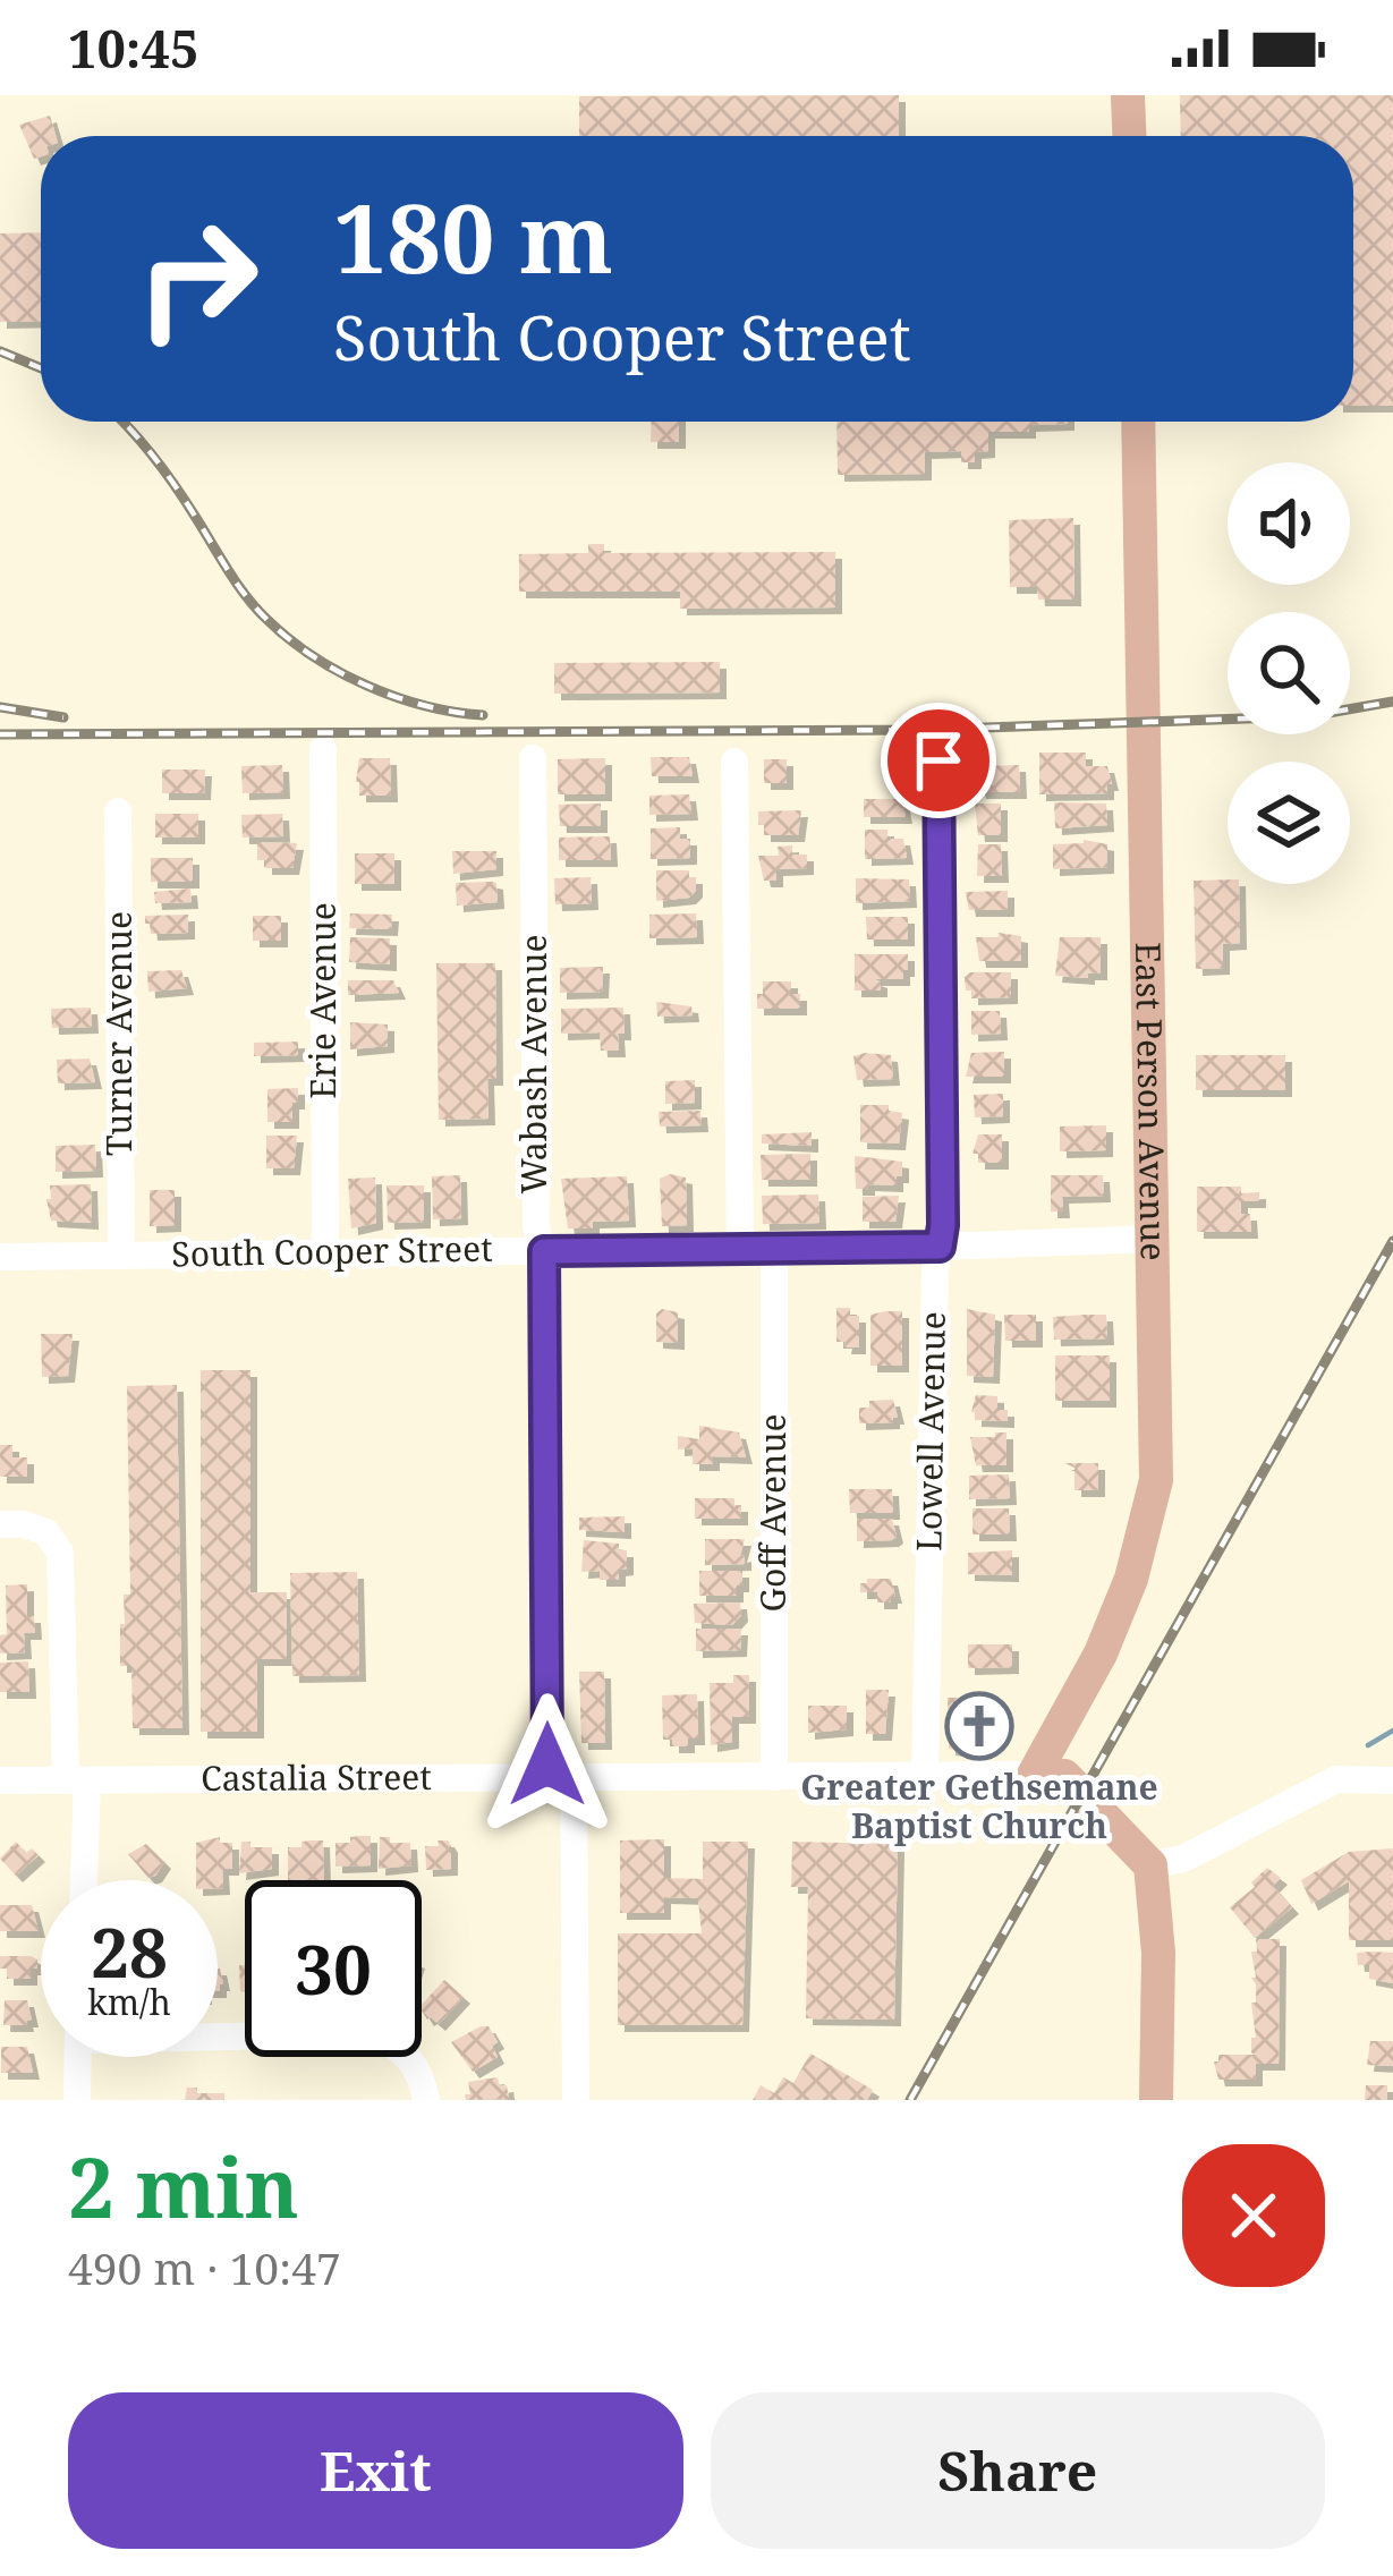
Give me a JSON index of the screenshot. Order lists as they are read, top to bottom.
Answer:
{
  "streets": {
    "main road": ["East Person Avenue", "Castalia Street"],
    "street": [
      "Erie Avenue",
      "Turner Avenue",
      "Wabash Avenue",
      "South Cooper Street",
      "Lowell Avenue",
      "Goff Avenue"
    ]
  },
  "crossings": [
    ["Erie Avenue", "South Cooper Street"],
    ["Turner Avenue", "South Cooper Street"],
    ["Wabash Avenue", "South Cooper Street"],
    ["Wabash Avenue", "Castalia Street"],
    ["East Person Avenue", "South Cooper Street"],
    ["East Person Avenue", "Castalia Street"],
    ["South Cooper Street", "Lowell Avenue"],
    ["South Cooper Street", "Goff Avenue"],
    ["Lowell Avenue", "Castalia Street"],
    ["Goff Avenue", "Castalia Street"]
  ],
  "places": {
    "church": ["Greater Gethsemane Baptist Church"]
  },
  "page": {
    "status": "10:45",
    "turn": ["180 m", "South Cooper Street"],
    "speed": "28 km/h",
    "limit": "30",
    "heading": ["2 min", "490 m · 10:47"],
    "buttons": ["Exit", "Share"]
  }
}
